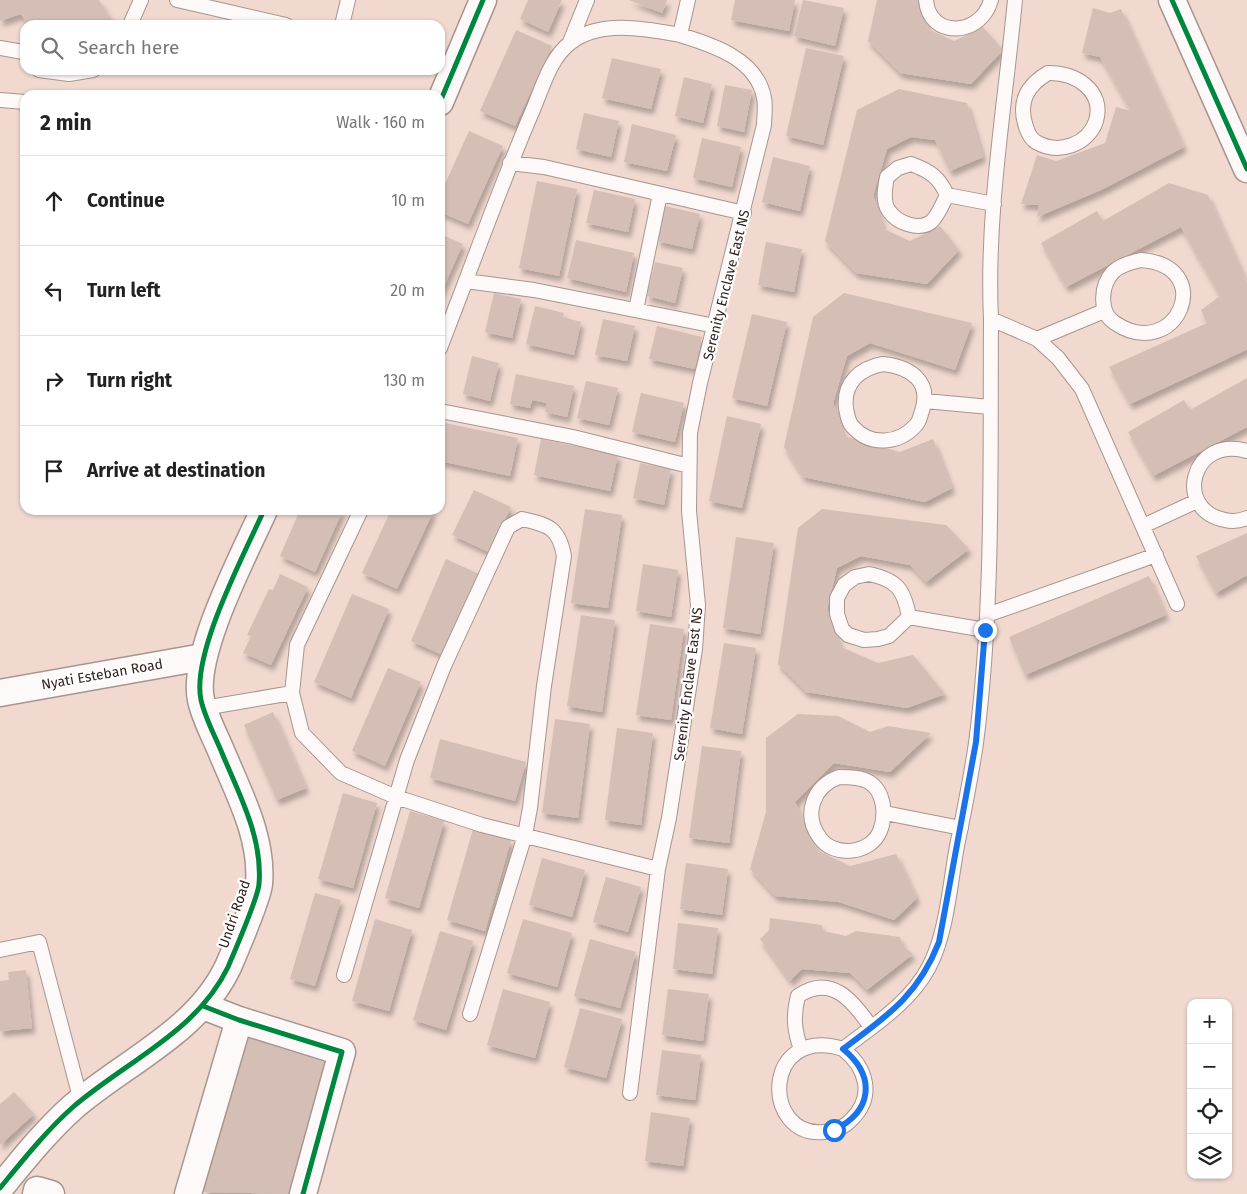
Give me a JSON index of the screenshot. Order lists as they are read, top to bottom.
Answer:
{
  "streets": {
    "street": ["Nyati Esteban Road", "Undri Road"],
    "lane": ["Serenity Enclave East NS"]
  },
  "crossings": [
    ["Nyati Esteban Road", "Undri Road"]
  ],
  "page": {
    "search": "Search here",
    "heading": ["2 min", "Walk · 160 m"],
    "list": [
      ["Continue", "10 m"],
      ["Turn left", "20 m"],
      ["Turn right", "130 m"],
      "Arrive at destination"
    ],
    "map_buttons": ["+", "−"]
  }
}
